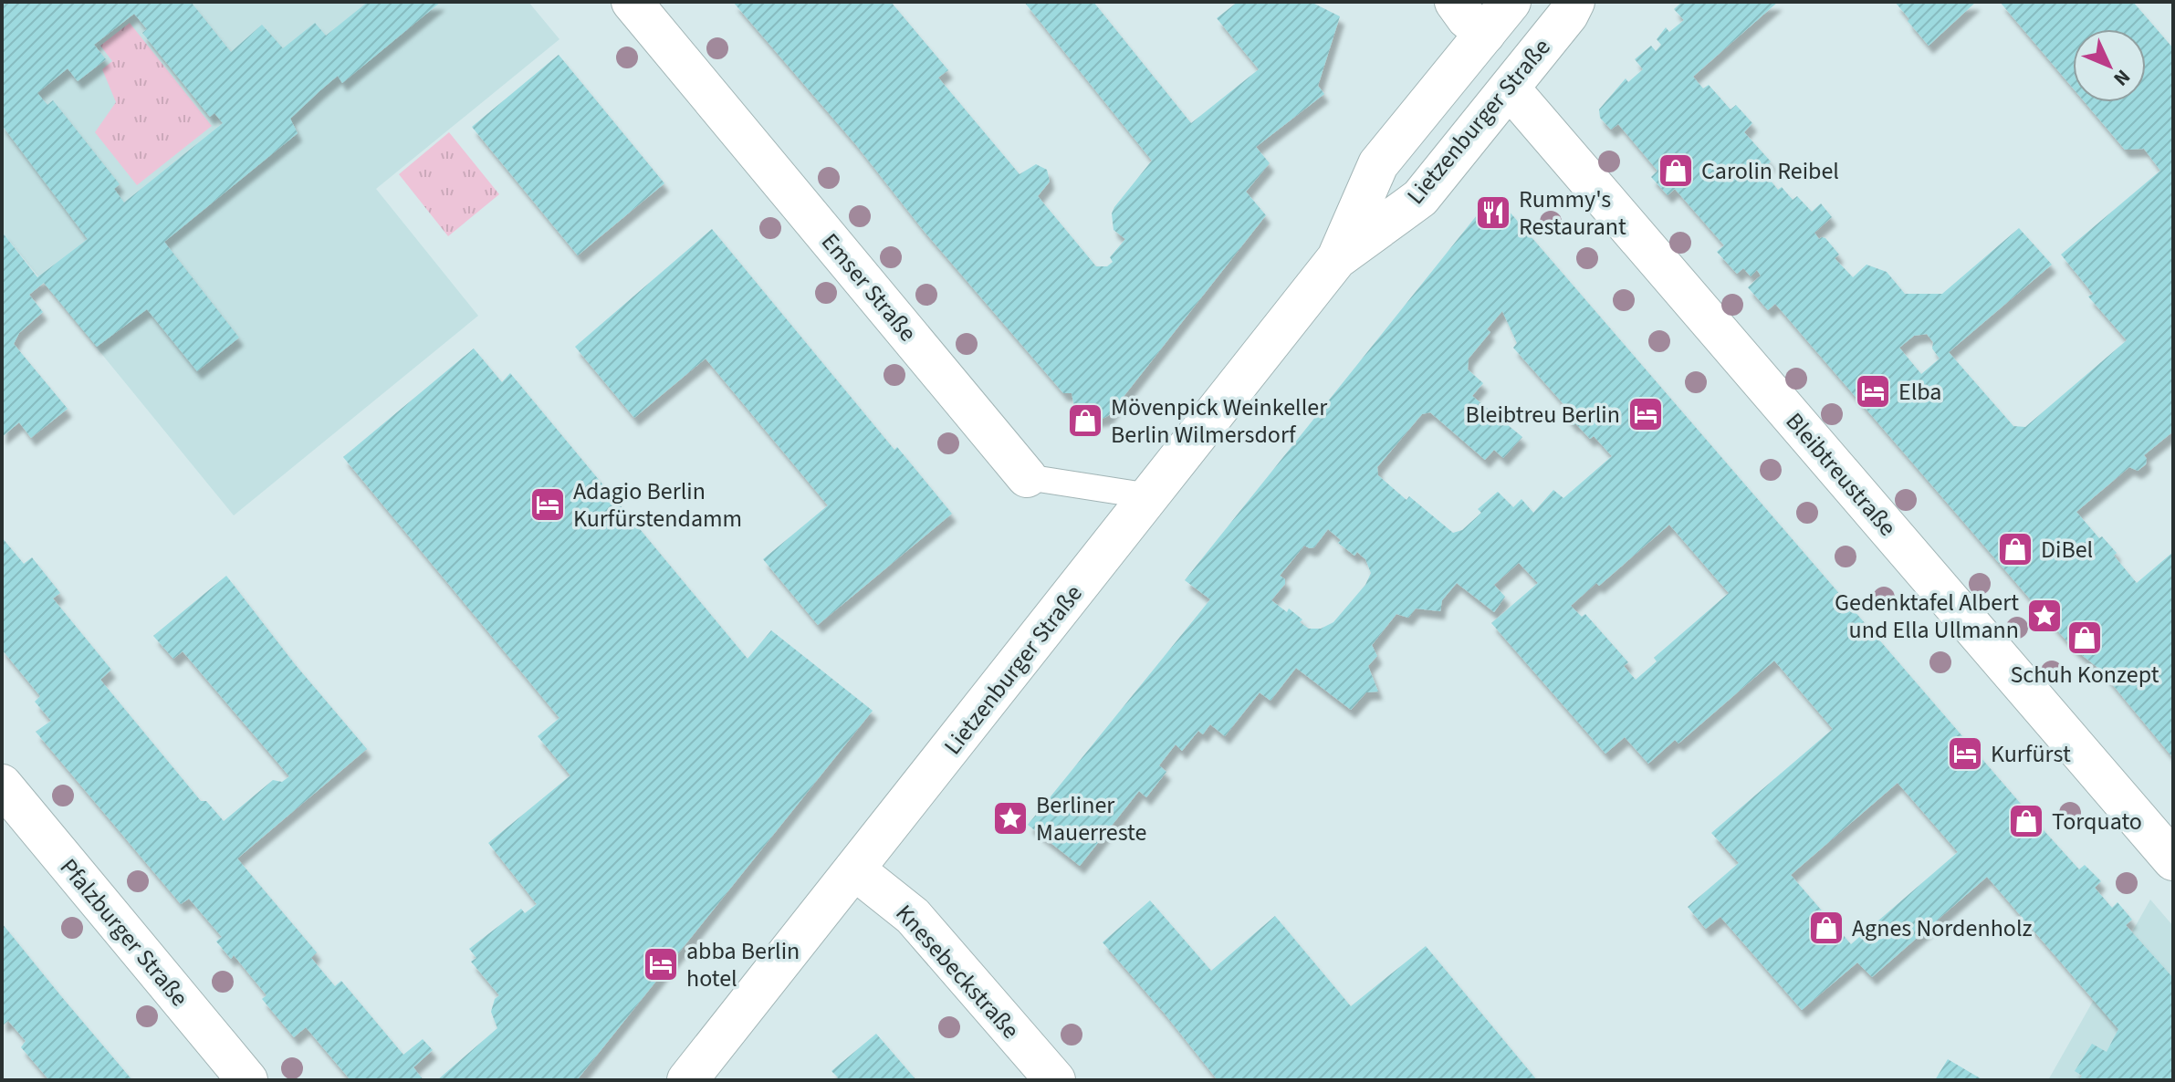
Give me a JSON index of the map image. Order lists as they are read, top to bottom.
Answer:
{
  "streets": {
    "street": [
      "Lietzenburger Straße",
      "Emser Straße",
      "Bleibtreustraße",
      "Pfalzburger Straße",
      "Knesebeckstraße"
    ]
  },
  "crossings": [
    ["Lietzenburger Straße", "Emser Straße"],
    ["Lietzenburger Straße", "Bleibtreustraße"],
    ["Lietzenburger Straße", "Knesebeckstraße"]
  ],
  "places": {
    "shop": [
      "Carolin Reibel",
      "Mövenpick Weinkeller Berlin Wilmersdorf",
      "DiBel",
      "Schuh Konzept",
      "Torquato",
      "Agnes Nordenholz"
    ],
    "restaurant": ["Rummy's Restaurant"],
    "hotel": [
      "Elba",
      "Bleibtreu Berlin",
      "Adagio Berlin Kurfürstendamm",
      "Kurfürst",
      "abba Berlin hotel"
    ],
    "place": ["Gedenktafel Albert und Ella Ullmann", "Berliner Mauerreste"]
  },
  "north": "bottom right"
}
